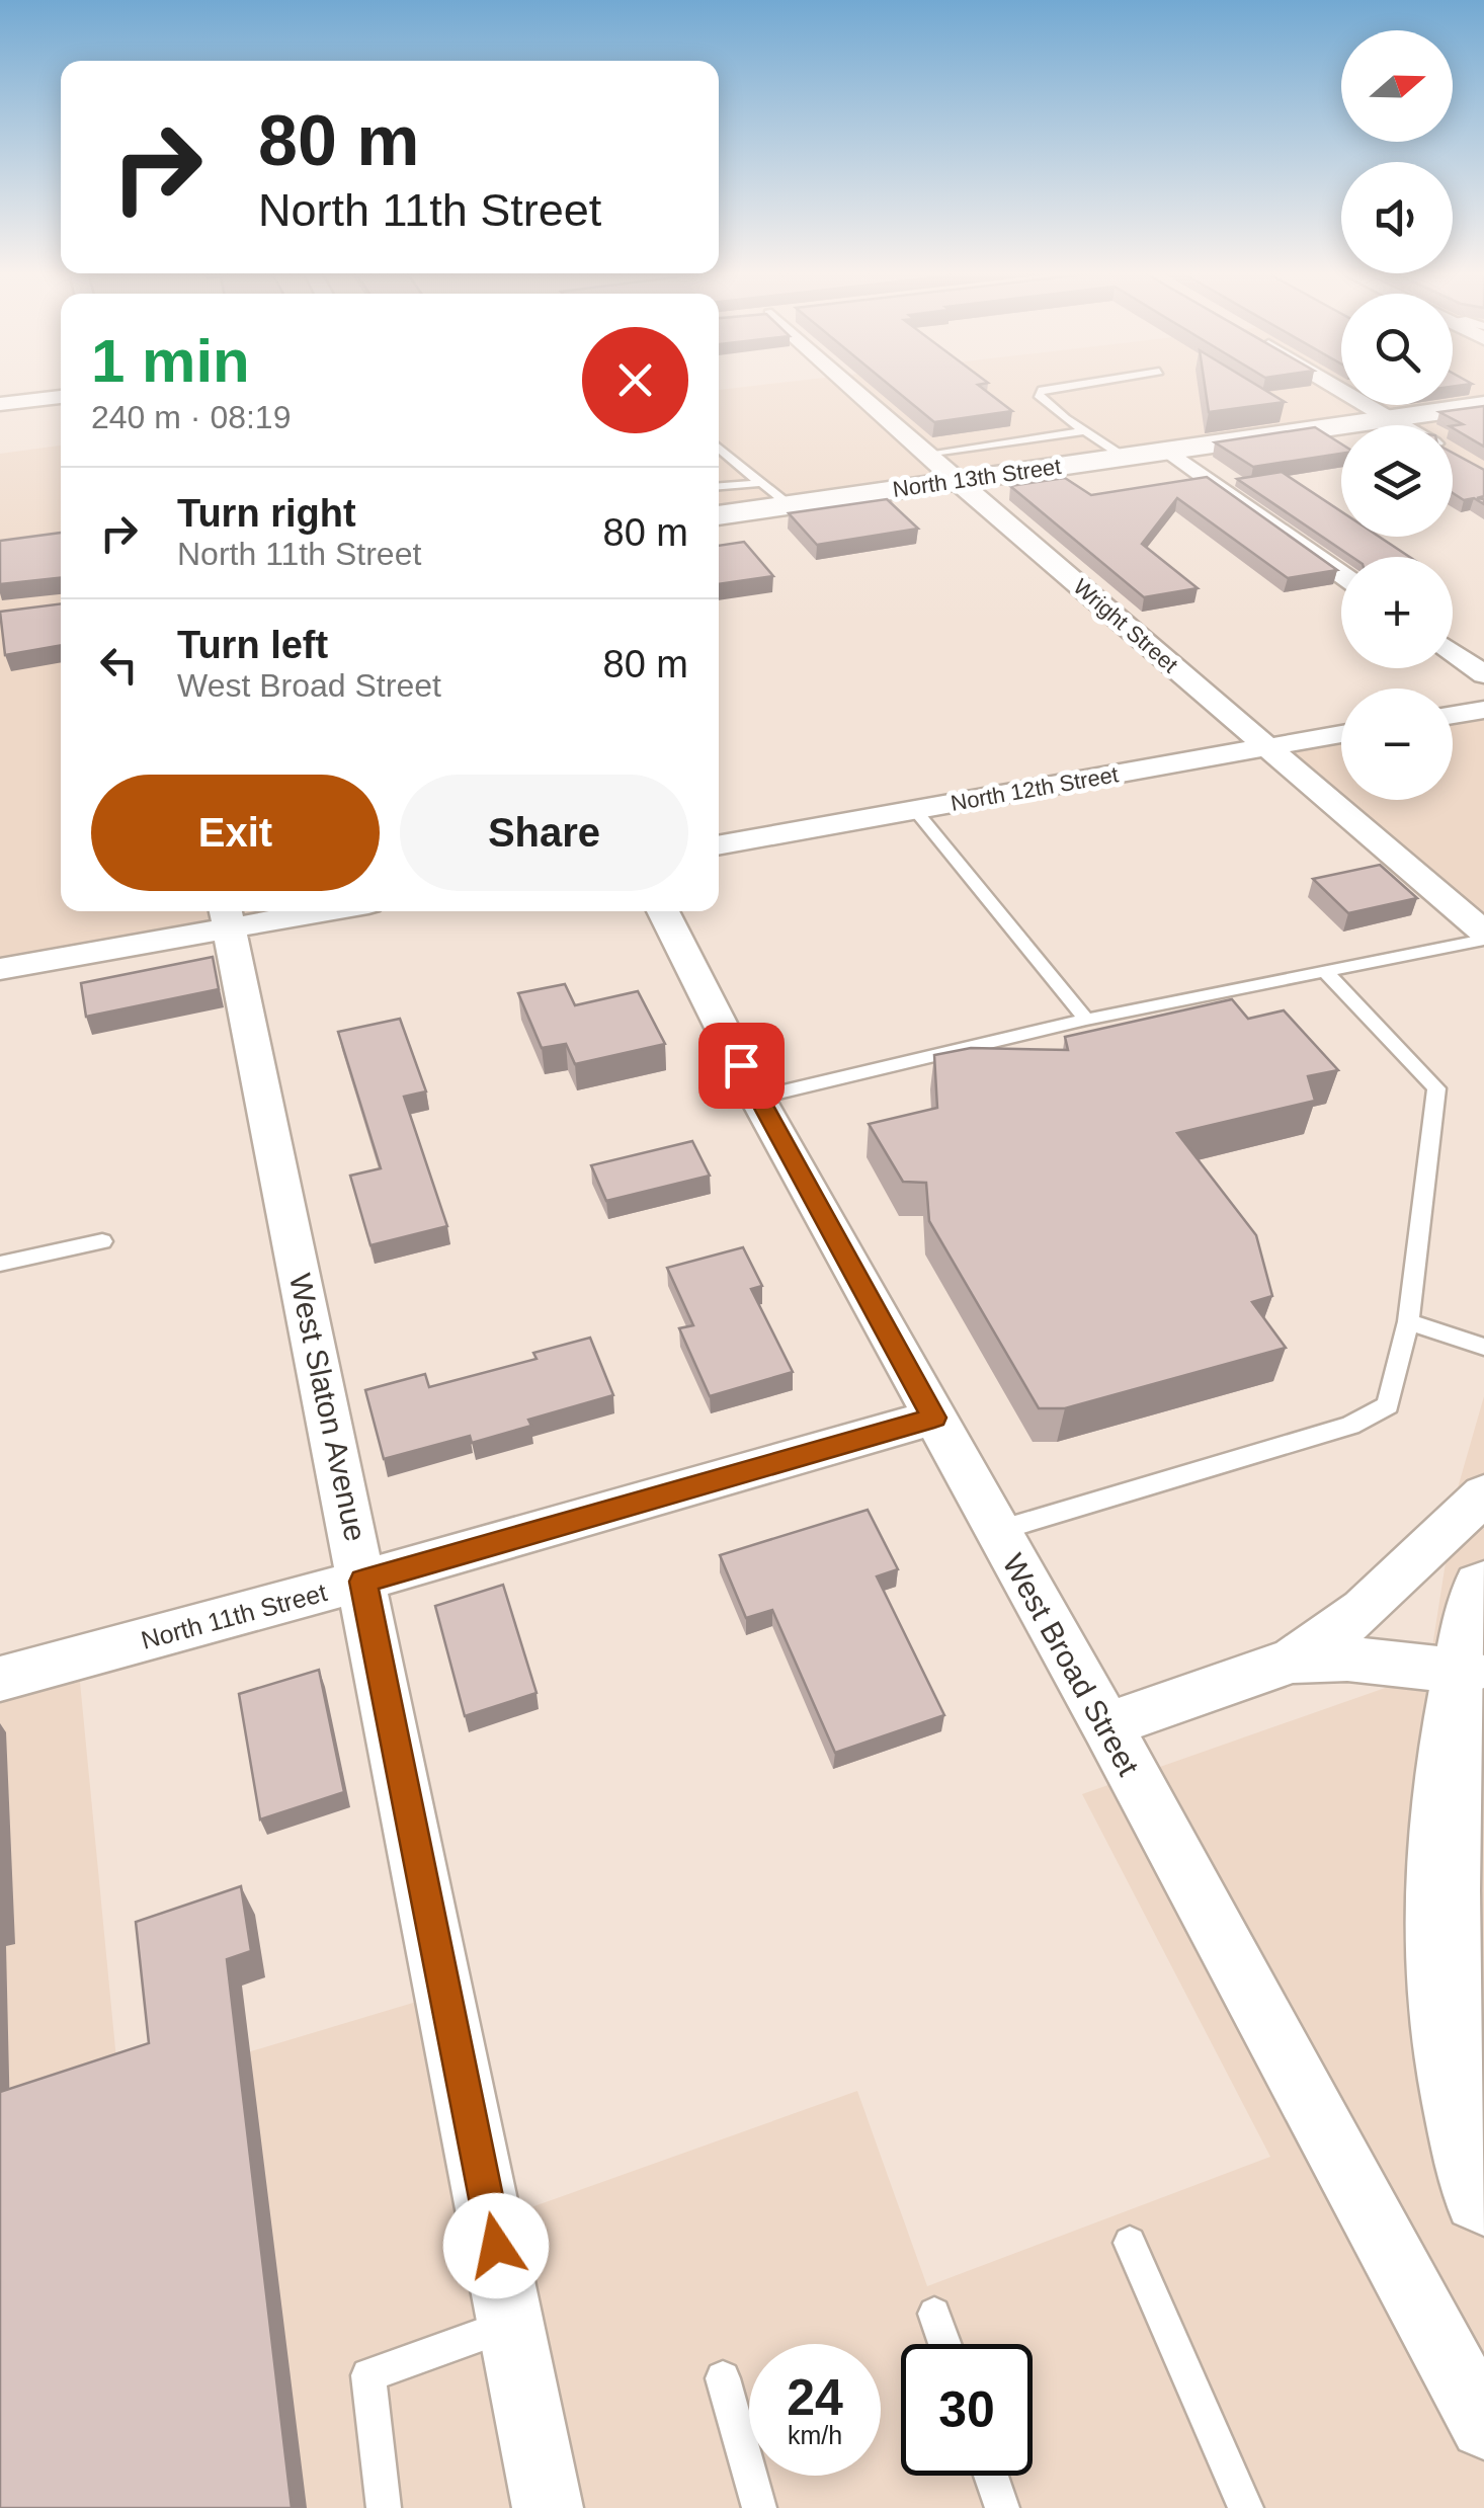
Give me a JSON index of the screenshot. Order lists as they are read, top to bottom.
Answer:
{
  "streets": {
    "street": [
      "North 13th Street",
      "Wright Street",
      "North 12th Street",
      "West Slaton Avenue",
      "North 11th Street",
      "West Broad Street"
    ]
  },
  "crossings": [
    ["North 13th Street", "Wright Street"],
    ["Wright Street", "North 12th Street"],
    ["West Slaton Avenue", "North 11th Street"],
    ["North 11th Street", "West Broad Street"]
  ],
  "north": "right",
  "page": {
    "map_buttons": ["+", "−"],
    "turn": ["80 m", "North 11th Street"],
    "heading": ["1 min", "240 m · 08:19"],
    "list": [
      {
        "name": "Turn right",
        "note": "North 11th Street",
        "value": "80 m"
      },
      {
        "name": "Turn left",
        "note": "West Broad Street",
        "value": "80 m"
      }
    ],
    "buttons": ["Exit", "Share"],
    "speed": "24 km/h",
    "limit": "30"
  }
}
